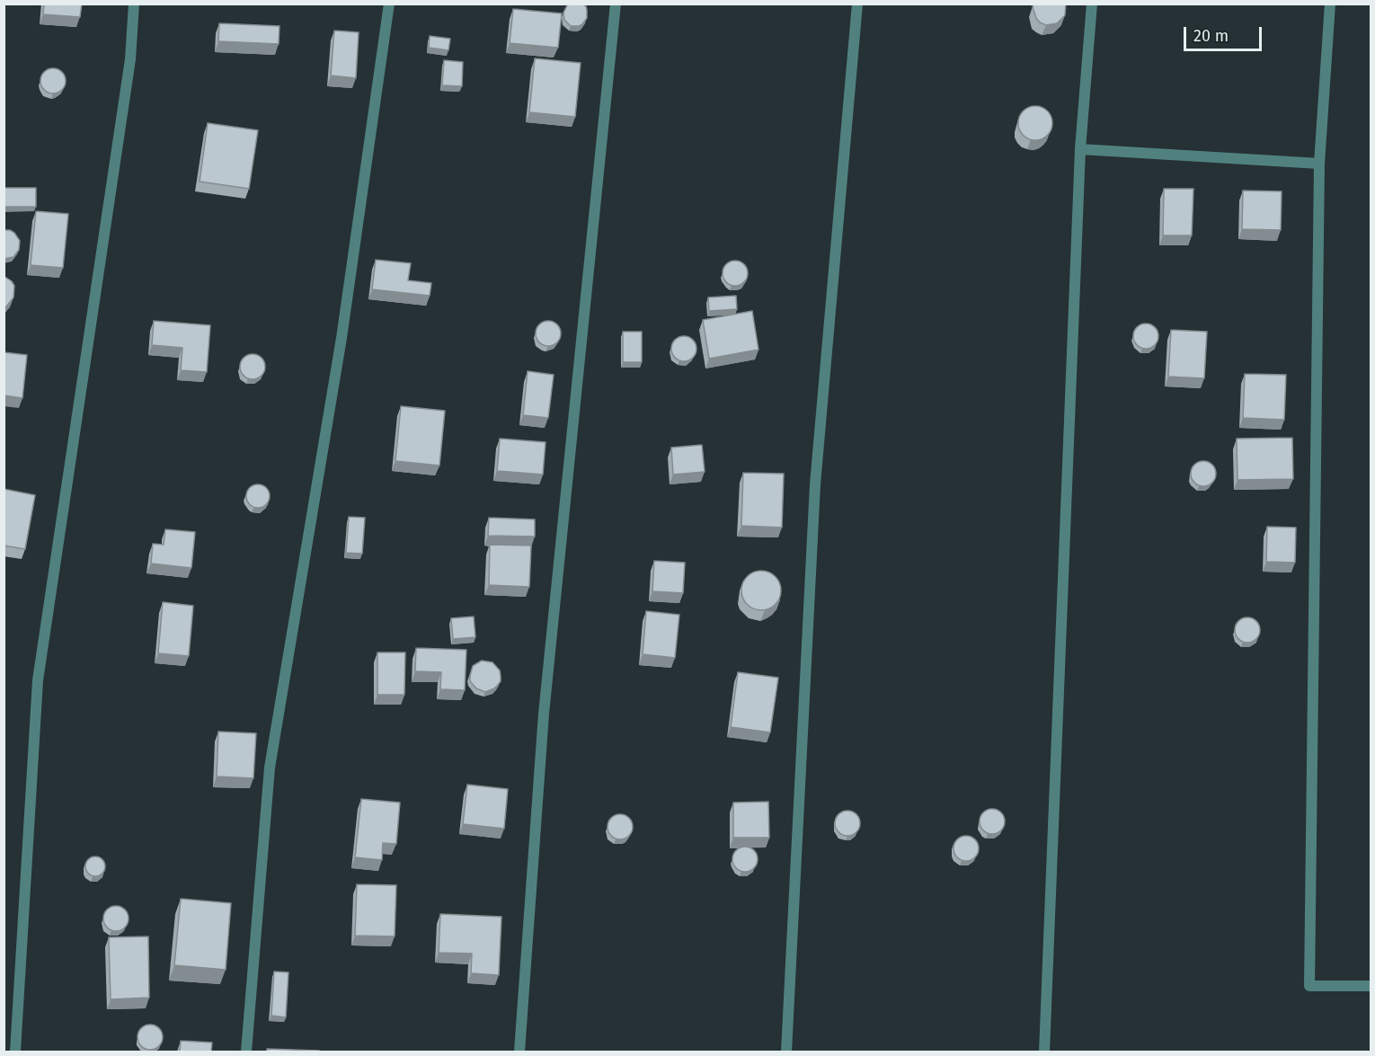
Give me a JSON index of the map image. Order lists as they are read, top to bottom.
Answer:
{
  "scale_bar": "20 m"
}
